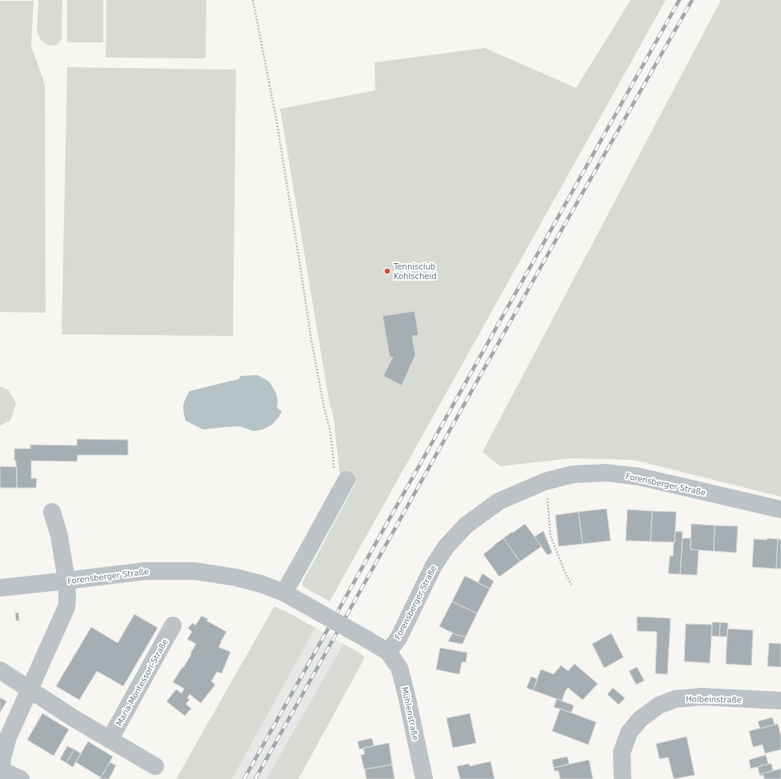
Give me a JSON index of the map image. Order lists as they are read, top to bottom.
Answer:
{
  "streets": {
    "street": [
      "Forensberger Straße",
      "Maria-Montessori-Straße",
      "Holbeinstraße",
      "Mühlenstraße"
    ]
  },
  "crossings": [
    ["Forensberger Straße", "Mühlenstraße"]
  ],
  "places": ["Tennisclub Kohlscheid"]
}
